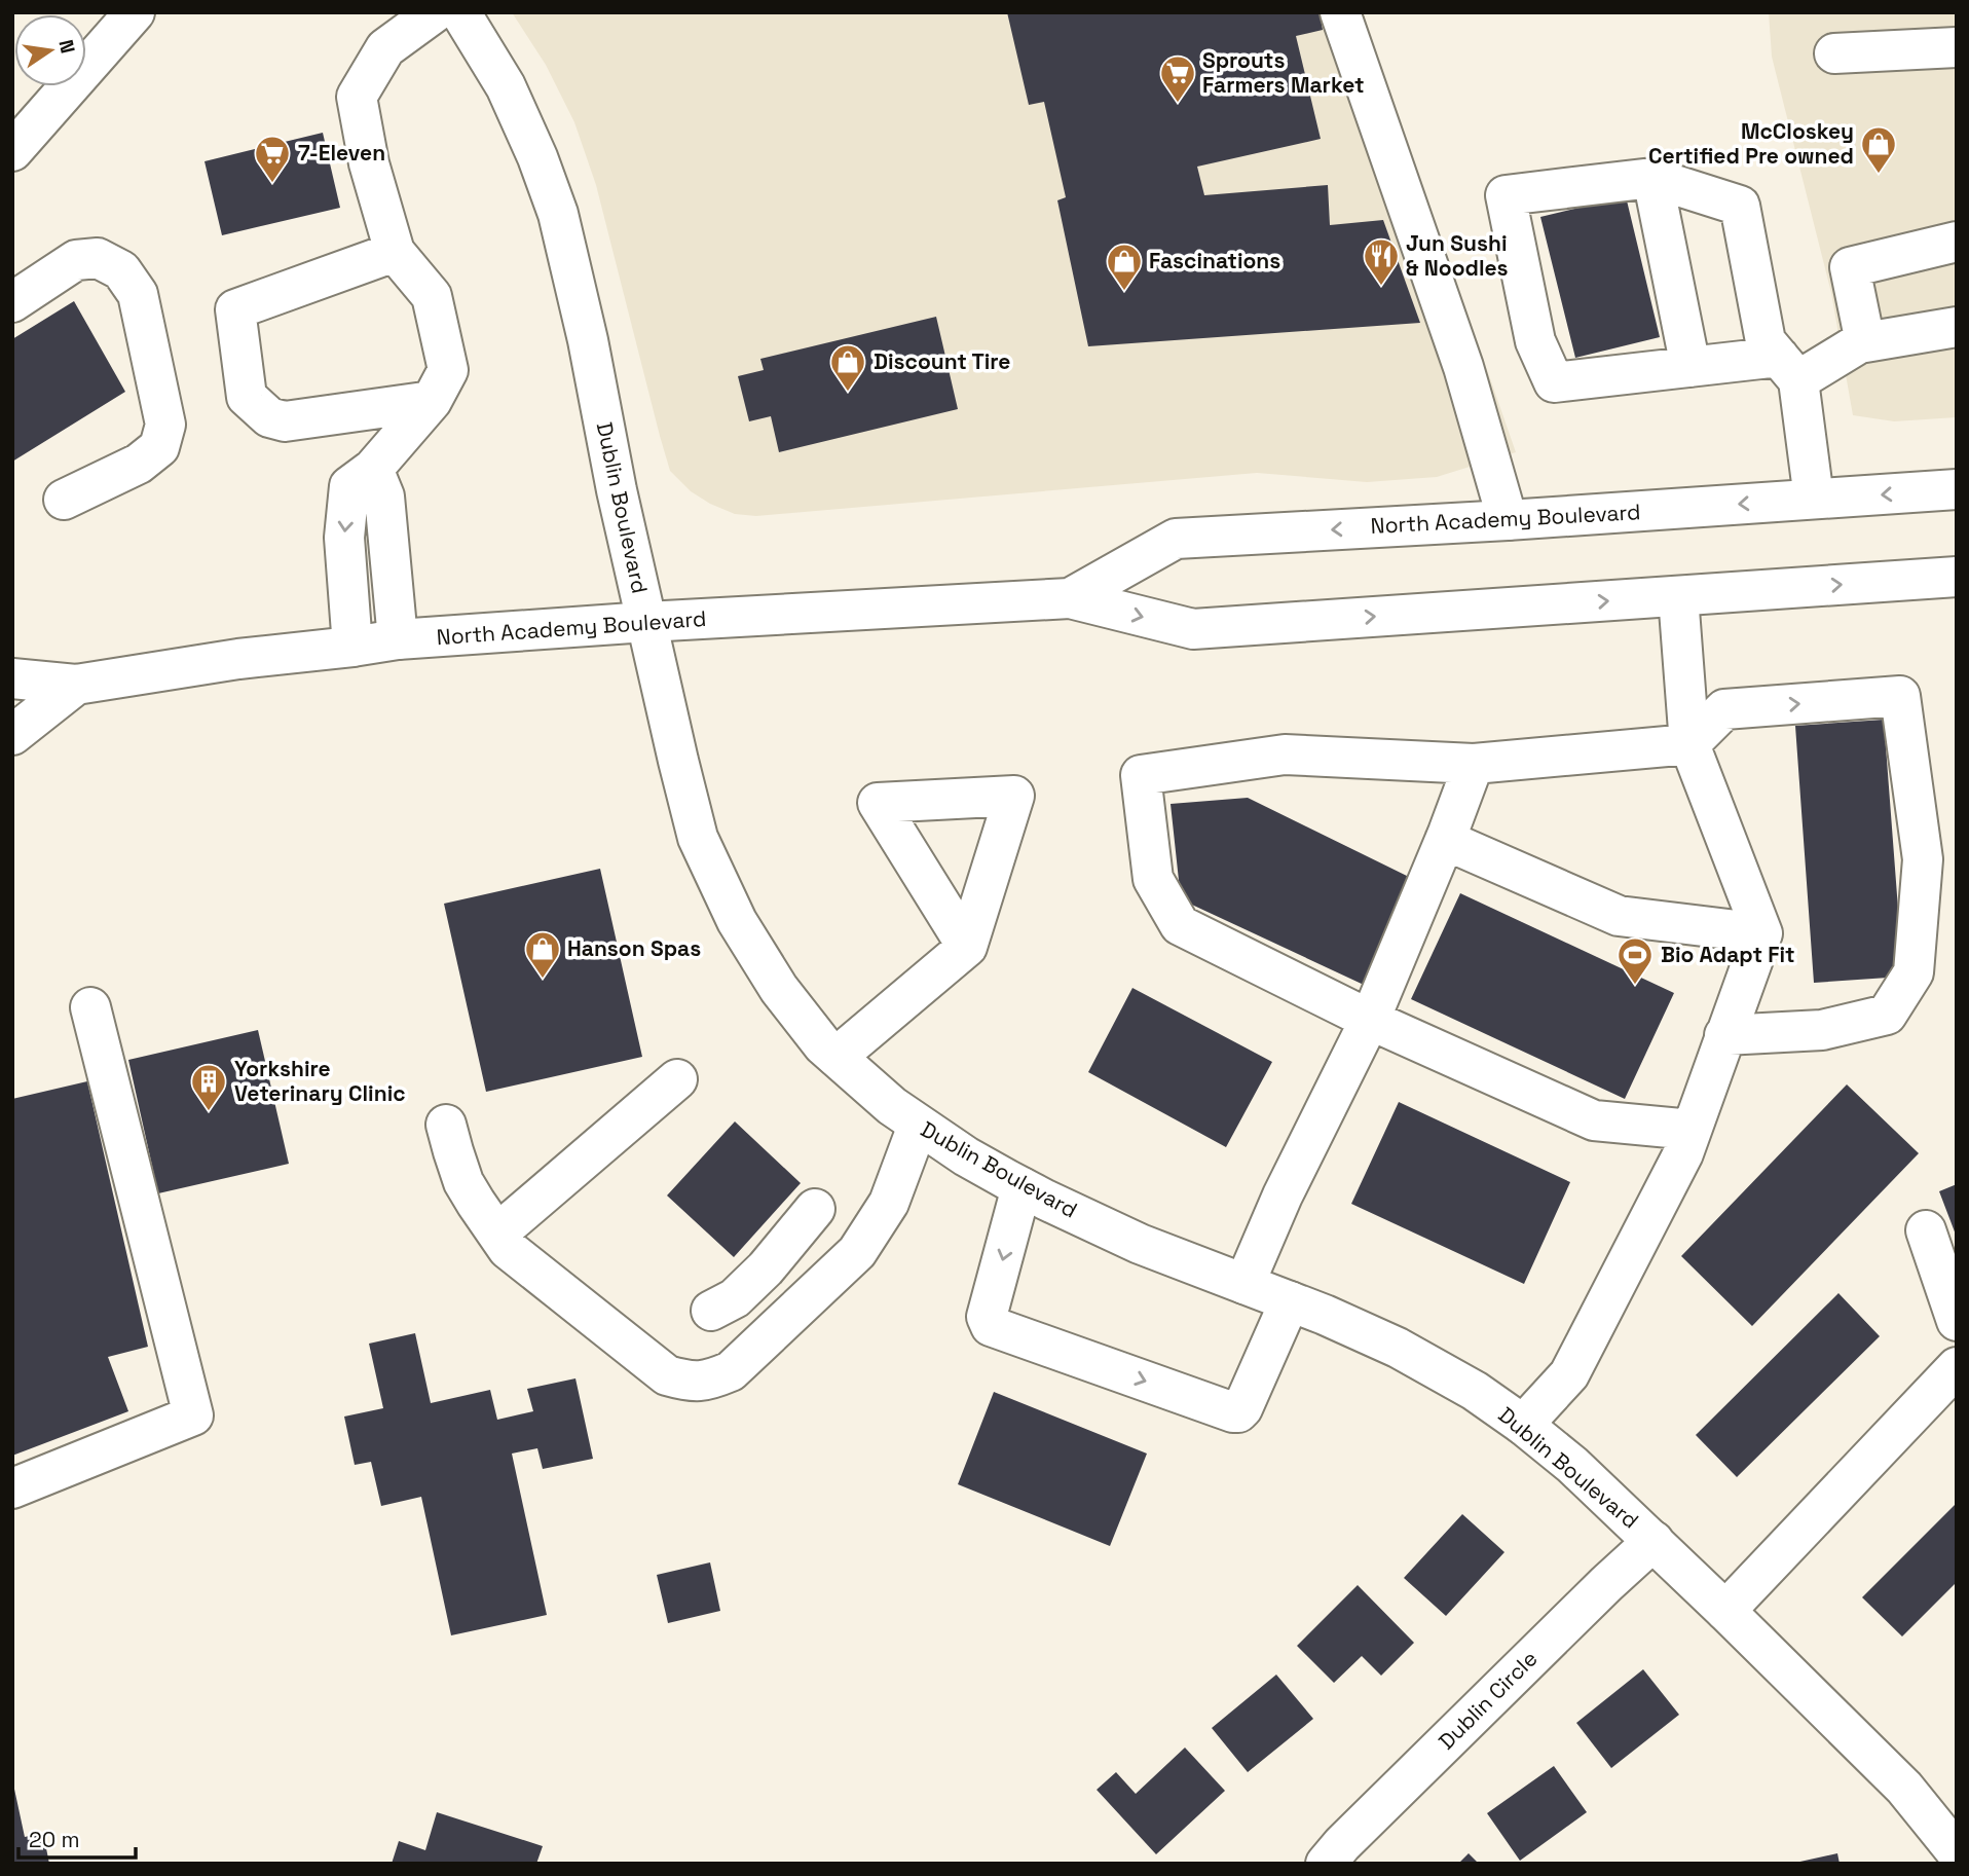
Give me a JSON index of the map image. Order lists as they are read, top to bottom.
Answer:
{
  "streets": {
    "main road": ["Dublin Boulevard", "North Academy Boulevard", "Dublin Circle"]
  },
  "crossings": [
    ["Dublin Boulevard", "North Academy Boulevard"],
    ["Dublin Boulevard", "Dublin Circle"]
  ],
  "places": {
    "supermarket": ["Sprouts Farmers Market", "7-Eleven"],
    "shop": [
      "McCloskey Certified Pre owned",
      "Fascinations",
      "Discount Tire",
      "Hanson Spas"
    ],
    "restaurant": ["Jun Sushi & Noodles"],
    "sports": ["Bio Adapt Fit"],
    "building": ["Yorkshire Veterinary Clinic"]
  },
  "scale_bar": "20 m",
  "north": "right"
}
